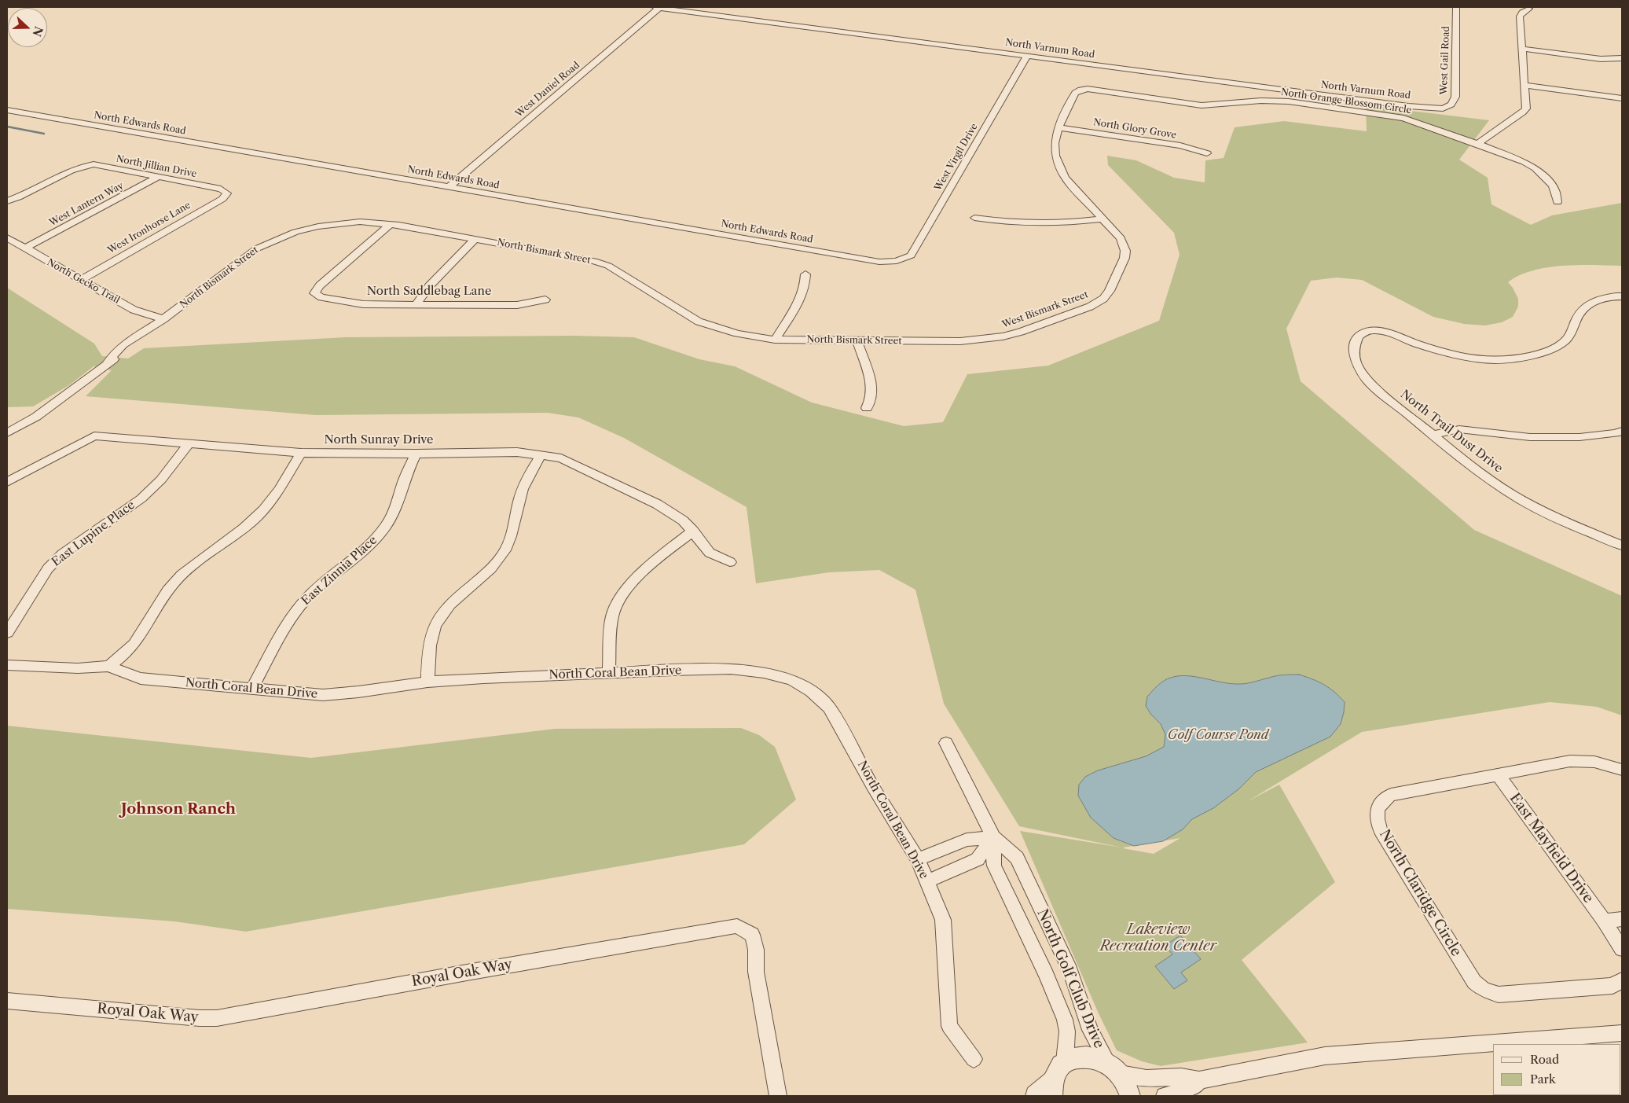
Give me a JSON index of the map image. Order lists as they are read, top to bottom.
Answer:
{
  "streets": {
    "street": [
      "North Varnum Road",
      "West Gail Road",
      "West Daniel Road",
      "North Orange Blossom Circle",
      "North Edwards Road",
      "North Glory Grove",
      "West Virgil Drive",
      "North Jillian Drive",
      "West Lantern Way",
      "West Ironhorse Lane",
      "North Bismark Street",
      "North Gecko Trail",
      "North Saddlebag Lane",
      "West Bismark Street",
      "North Trail Dust Drive",
      "North Sunray Drive",
      "East Lupine Place",
      "East Zinnia Place",
      "North Coral Bean Drive",
      "East Mayfield Drive",
      "North Claridge Circle",
      "Royal Oak Way",
      "North Golf Club Drive"
    ]
  },
  "crossings": [
    ["North Varnum Road", "West Gail Road"],
    ["North Varnum Road", "West Daniel Road"],
    ["North Varnum Road", "West Virgil Drive"],
    ["West Daniel Road", "North Edwards Road"],
    ["North Orange Blossom Circle", "West Bismark Street"],
    ["North Edwards Road", "West Virgil Drive"],
    ["North Glory Grove", "West Bismark Street"],
    ["North Jillian Drive", "West Lantern Way"],
    ["North Jillian Drive", "West Ironhorse Lane"],
    ["West Lantern Way", "North Gecko Trail"],
    ["West Ironhorse Lane", "North Gecko Trail"],
    ["North Bismark Street", "North Gecko Trail"],
    ["North Bismark Street", "North Saddlebag Lane"],
    ["North Bismark Street", "West Bismark Street"],
    ["North Sunray Drive", "East Lupine Place"],
    ["North Sunray Drive", "East Zinnia Place"],
    ["East Zinnia Place", "North Coral Bean Drive"],
    ["East Mayfield Drive", "North Claridge Circle"]
  ],
  "districts": ["Johnson Ranch"],
  "water": ["Golf Course Pond"],
  "parks": ["Lakeview Recreation Center"],
  "legend": ["Road", "Park"],
  "north": "right"
}
